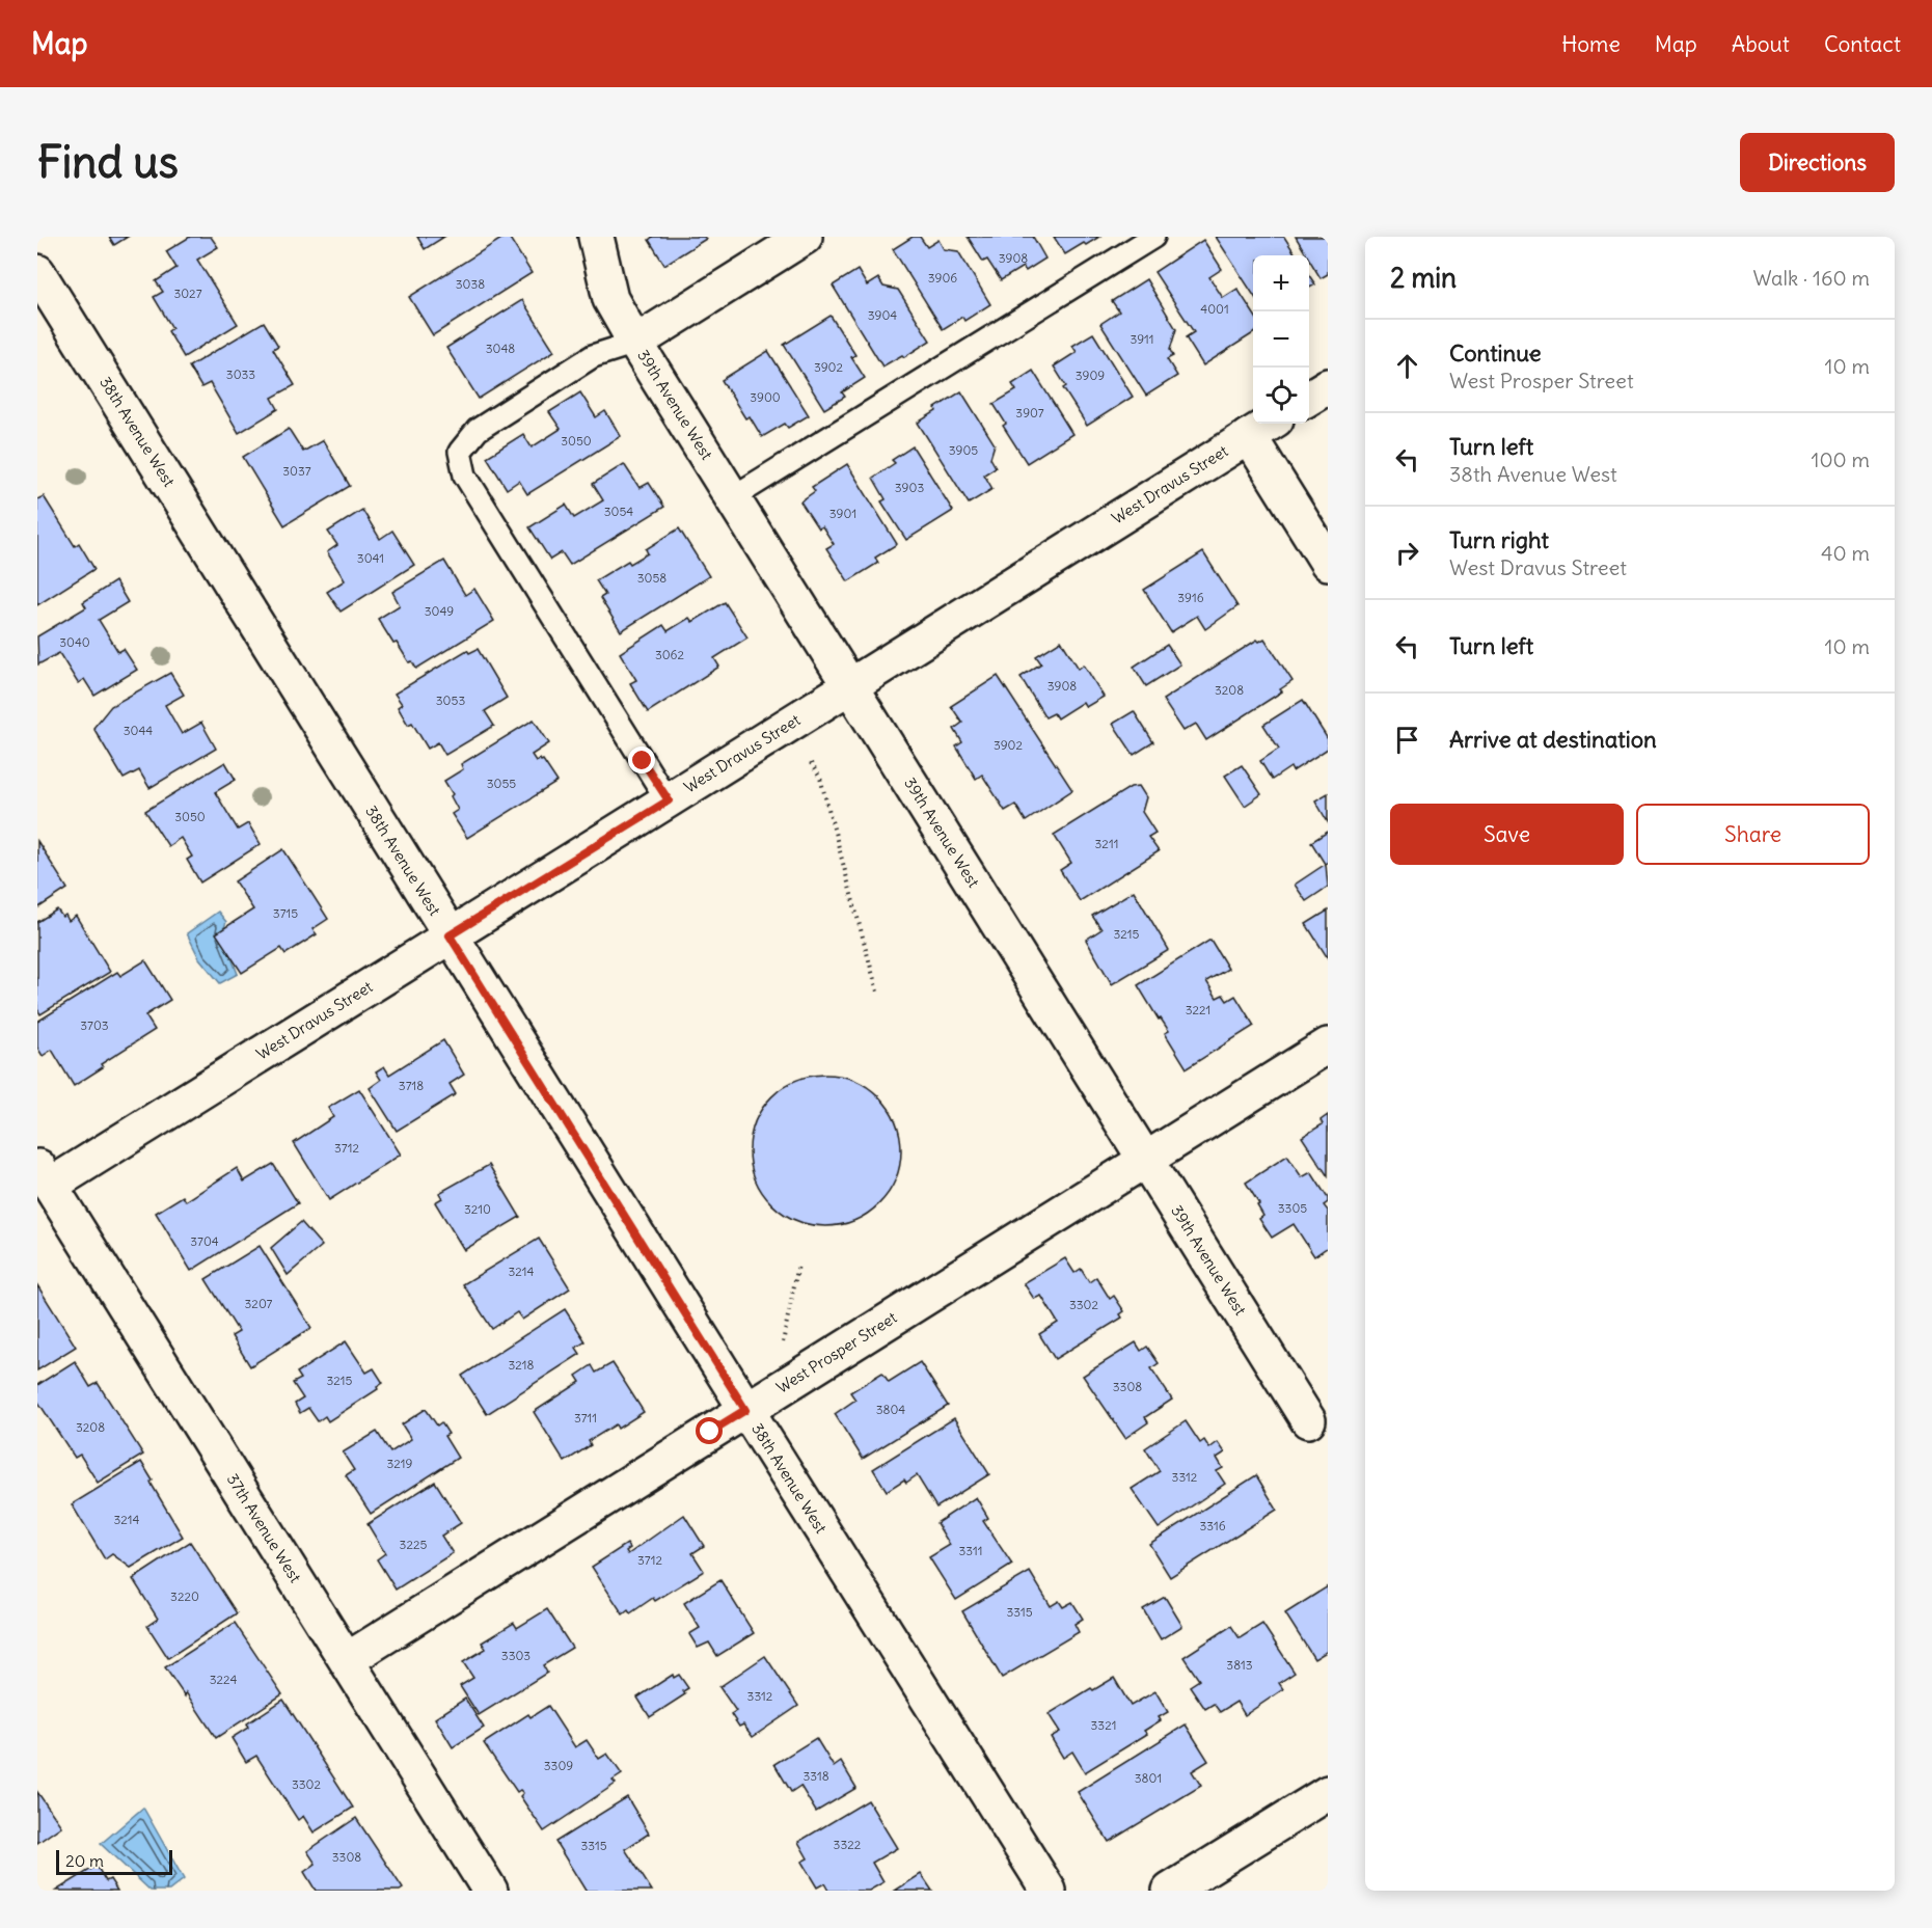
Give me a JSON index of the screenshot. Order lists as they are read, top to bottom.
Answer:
{
  "streets": {
    "street": [
      "39th Avenue West",
      "38th Avenue West",
      "West Dravus Street",
      "West Prosper Street",
      "37th Avenue West"
    ]
  },
  "crossings": [
    ["39th Avenue West", "West Dravus Street"],
    ["39th Avenue West", "West Prosper Street"],
    ["38th Avenue West", "West Dravus Street"],
    ["38th Avenue West", "West Prosper Street"],
    ["West Dravus Street", "37th Avenue West"],
    ["West Prosper Street", "37th Avenue West"]
  ],
  "house_numbers": [
    "3908",
    "3906",
    "3038",
    "3027",
    "4001",
    "3904",
    "3911",
    "3048",
    "3902",
    "3033",
    "3909",
    "3900",
    "3907",
    "3050",
    "3905",
    "3037",
    "3903",
    "3054",
    "3901",
    "3041",
    "3058",
    "3916",
    "3049",
    "3040",
    "3062",
    "3908",
    "3208",
    "3053",
    "3044",
    "3902",
    "3055",
    "3050",
    "3211",
    "3715",
    "3215",
    "3221",
    "3703",
    "3718",
    "3712",
    "3305",
    "3210",
    "3704",
    "3214",
    "3207",
    "3302",
    "3218",
    "3215",
    "3308",
    "3804",
    "3711",
    "3208",
    "3219",
    "3312",
    "3214",
    "3316",
    "3225",
    "3311",
    "3712",
    "3220",
    "3315",
    "3303",
    "3813",
    "3224",
    "3312",
    "3321",
    "3309",
    "3318",
    "3801",
    "3302",
    "3322",
    "3315",
    "3308"
  ],
  "scale_bar": "20 m",
  "page": {
    "header": "Map",
    "nav": [
      "Home",
      "Map",
      "About",
      "Contact"
    ],
    "buttons": [
      "Directions",
      ["Save", "Share"]
    ],
    "title": "Find us",
    "heading": ["2 min", "Walk · 160 m"],
    "map_buttons": ["+", "−"],
    "list": [
      ["Continue", "West Prosper Street", "10 m"],
      ["Turn left", "38th Avenue West", "100 m"],
      ["Turn right", "West Dravus Street", "40 m"],
      ["Turn left", "10 m"],
      "Arrive at destination"
    ],
    "scale": "20 m"
  }
}
